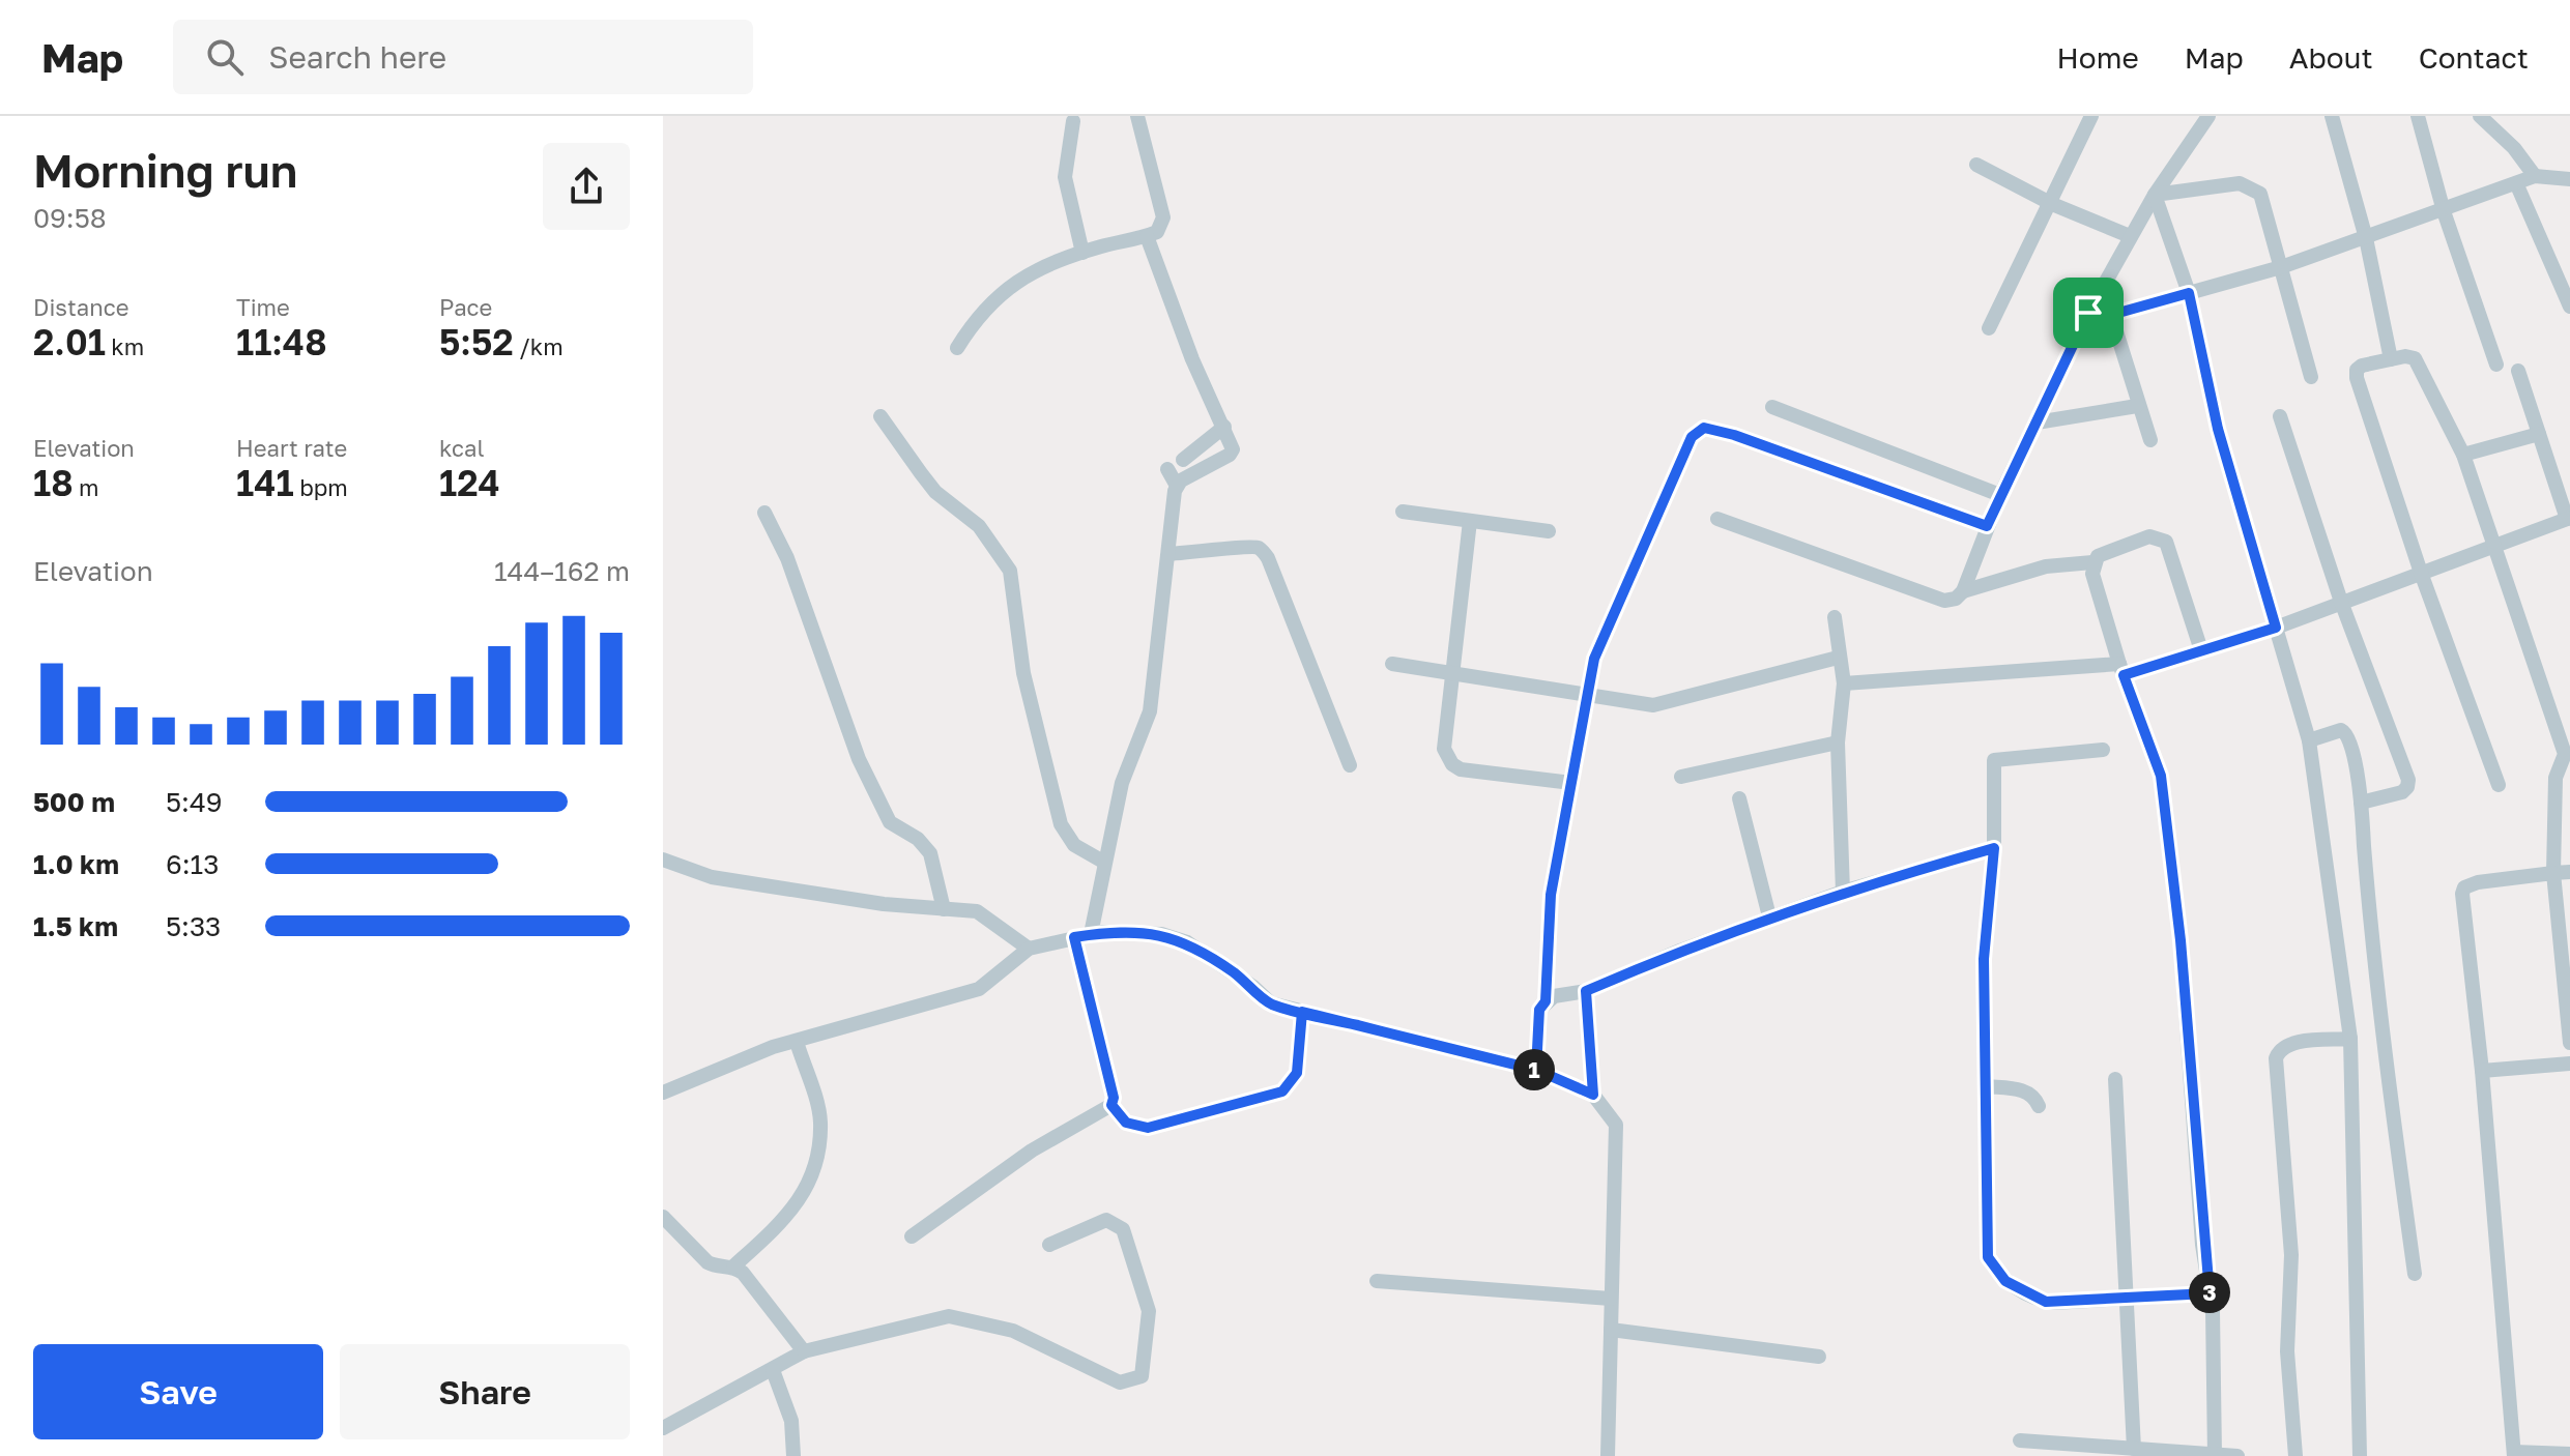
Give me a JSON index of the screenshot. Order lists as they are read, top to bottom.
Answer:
{
  "page": {
    "header": "Map",
    "search": "Search here",
    "nav": [
      "Home",
      "Map",
      "About",
      "Contact"
    ],
    "heading": ["Morning run", "09:58"],
    "stats": [
      ["Distance", "2.01 km"],
      ["Time", "11:48"],
      ["Pace", "5:52 /km"],
      ["Elevation", "18 m"],
      ["Heart rate", "141 bpm"],
      ["kcal", "124"]
    ],
    "chart": ["Elevation", "144–162 m"],
    "list": [
      {
        "name": "500 m",
        "note": "5:49"
      },
      {
        "name": "1.0 km",
        "note": "6:13"
      },
      {
        "name": "1.5 km",
        "note": "5:33"
      }
    ],
    "pins": ["1", "3"],
    "buttons": ["Save", "Share"]
  }
}
